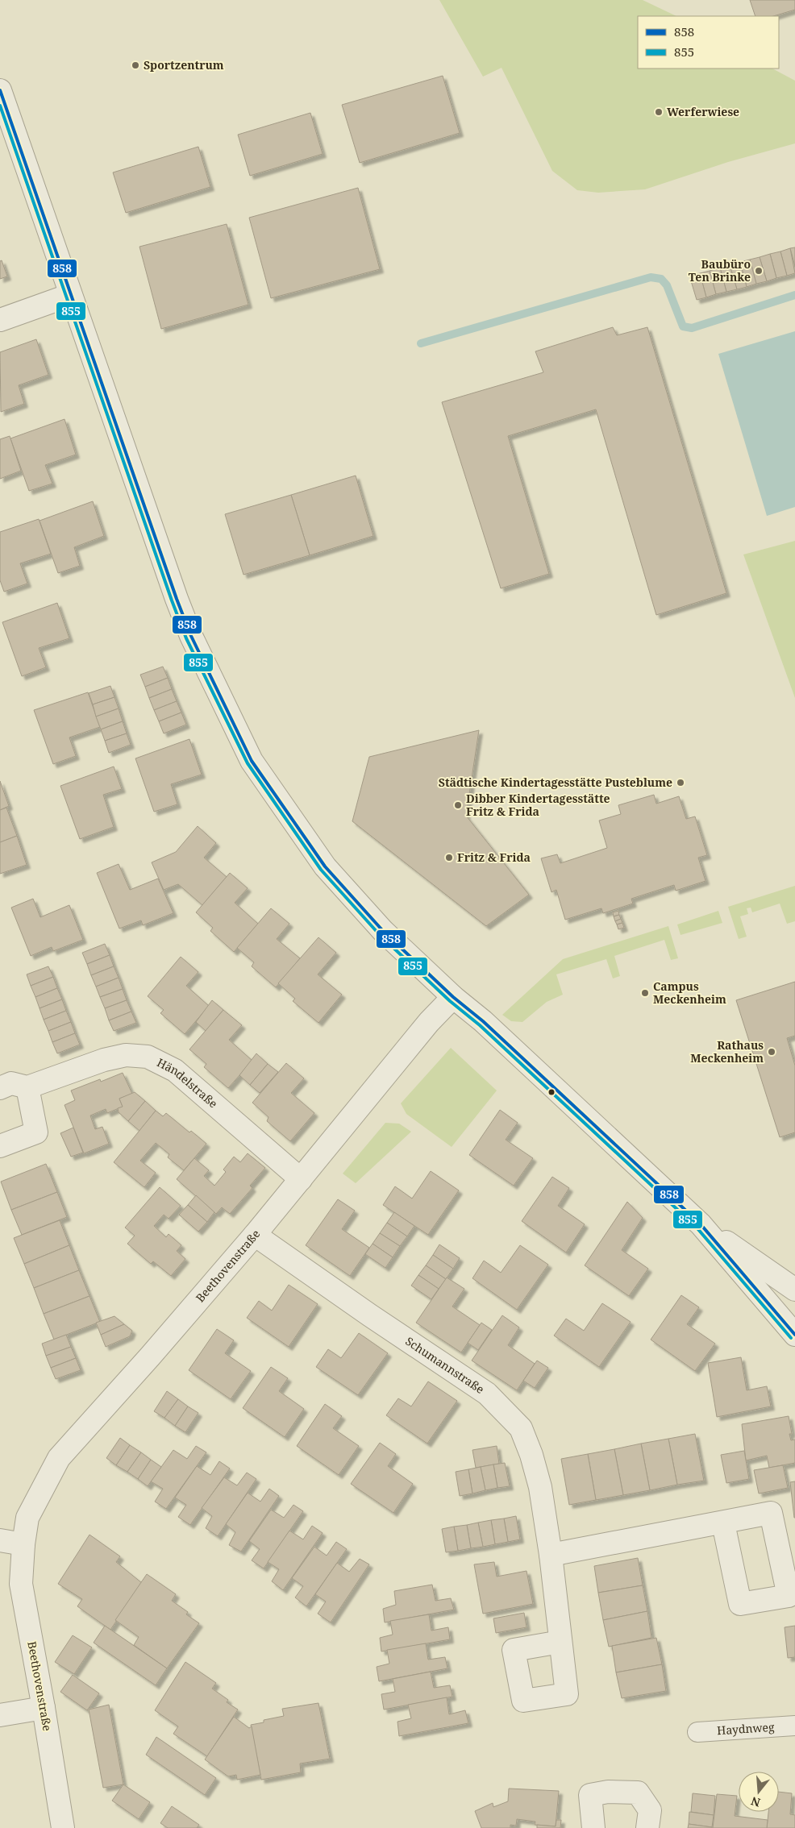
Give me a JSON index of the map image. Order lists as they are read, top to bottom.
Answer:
{
  "streets": {
    "street": [
      "Händelstraße",
      "Beethovenstraße",
      "Schumannstraße",
      "Haydnweg"
    ]
  },
  "crossings": [
    ["Händelstraße", "Beethovenstraße"],
    ["Beethovenstraße", "Schumannstraße"]
  ],
  "places": [
    "Sportzentrum",
    "Werferwiese",
    "Baubüro Ten Brinke",
    "Städtische Kindertagesstätte Pusteblume",
    "Dibber Kindertagesstätte Fritz & Frida",
    "Fritz & Frida",
    "Campus Meckenheim",
    "Rathaus Meckenheim"
  ],
  "lines": ["transit line 858", "transit line 855"],
  "legend": ["858", "855"],
  "north": "bottom"
}
